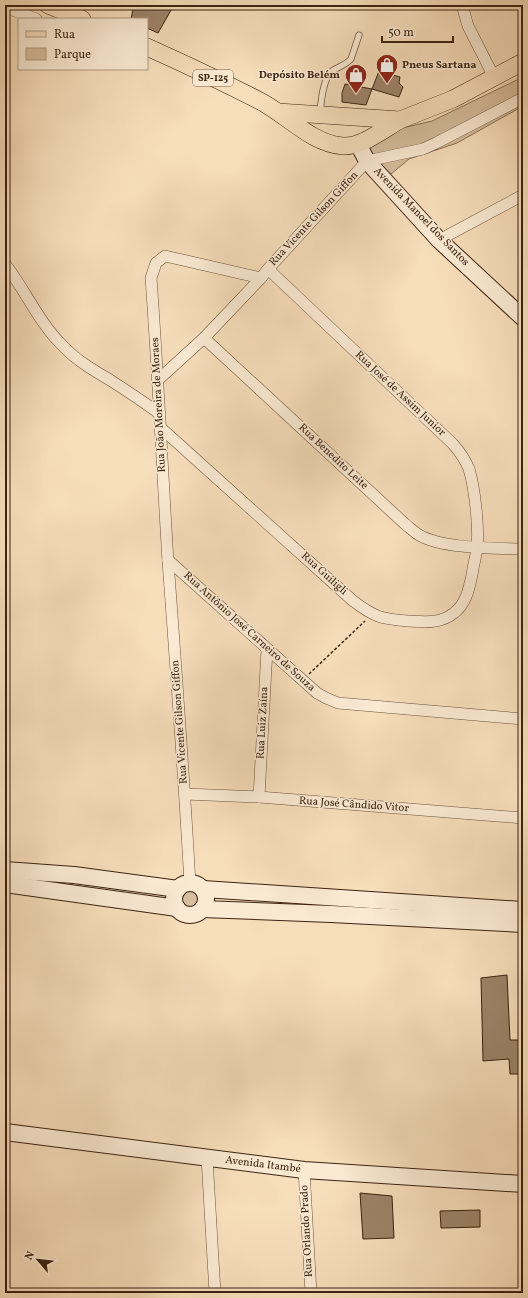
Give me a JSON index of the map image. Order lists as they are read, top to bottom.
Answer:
{
  "streets": {
    "main road": ["SP-125", "Avenida Manoel dos Santos", "Avenida Itambé"],
    "street": [
      "Rua Vicente Gilson Giffon",
      "Rua José de Assim Junior",
      "Rua João Moreira de Moraes",
      "Rua Benedito Leite",
      "Rua Guiligli",
      "Rua Antônio José Carneiro de Souza",
      "Rua Luiz Zaína",
      "Rua José Cândido Vitor",
      "Rua Orlando Prado"
    ]
  },
  "crossings": [
    ["SP-125", "Avenida Manoel dos Santos"],
    ["Avenida Manoel dos Santos", "Rua Vicente Gilson Giffon"],
    ["Rua Vicente Gilson Giffon", "Rua José de Assim Junior"],
    ["Rua Vicente Gilson Giffon", "Rua João Moreira de Moraes"],
    ["Rua Vicente Gilson Giffon", "Rua Benedito Leite"],
    ["Rua Vicente Gilson Giffon", "Rua Antônio José Carneiro de Souza"],
    ["Rua Vicente Gilson Giffon", "Rua José Cândido Vitor"],
    ["Rua José de Assim Junior", "Rua João Moreira de Moraes"],
    ["Rua José de Assim Junior", "Rua Benedito Leite"],
    ["Rua José de Assim Junior", "Rua Guiligli"],
    ["Rua João Moreira de Moraes", "Rua Guiligli"],
    ["Rua João Moreira de Moraes", "Rua Antônio José Carneiro de Souza"],
    ["Rua Benedito Leite", "Rua Guiligli"],
    ["Rua Antônio José Carneiro de Souza", "Rua Luiz Zaína"],
    ["Rua Luiz Zaína", "Rua José Cândido Vitor"],
    ["Avenida Itambé", "Rua Orlando Prado"]
  ],
  "places": {
    "shop": ["Pneus Sartana", "Depósito Belém"]
  },
  "legend": ["Rua", "Parque"],
  "scale_bar": "50 m",
  "north": "top left"
}
